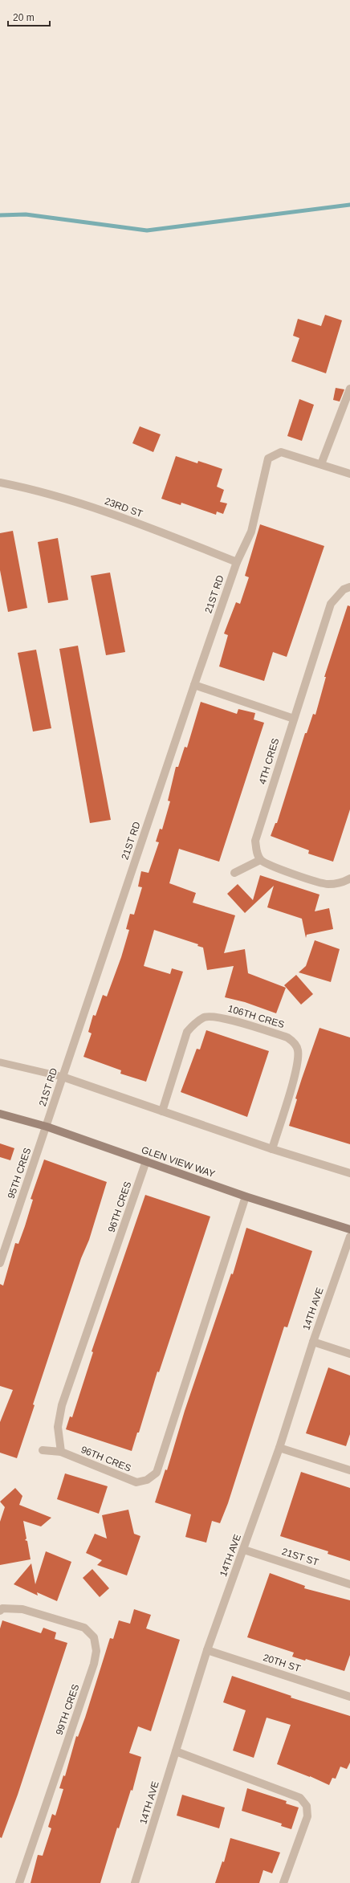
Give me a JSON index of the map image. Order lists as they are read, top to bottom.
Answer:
{
  "streets": {
    "street": [
      "23RD ST",
      "21ST RD",
      "4TH CRES",
      "106TH CRES",
      "GLEN VIEW WAY",
      "95TH CRES",
      "96TH CRES",
      "14TH AVE",
      "21ST ST",
      "20TH ST",
      "99TH CRES"
    ]
  },
  "crossings": [
    ["23RD ST", "21ST RD"],
    ["21ST RD", "GLEN VIEW WAY"],
    ["21ST RD", "95TH CRES"],
    ["GLEN VIEW WAY", "95TH CRES"],
    ["GLEN VIEW WAY", "96TH CRES"],
    ["14TH AVE", "21ST ST"],
    ["14TH AVE", "20TH ST"]
  ],
  "scale_bar": "20 m"
}
